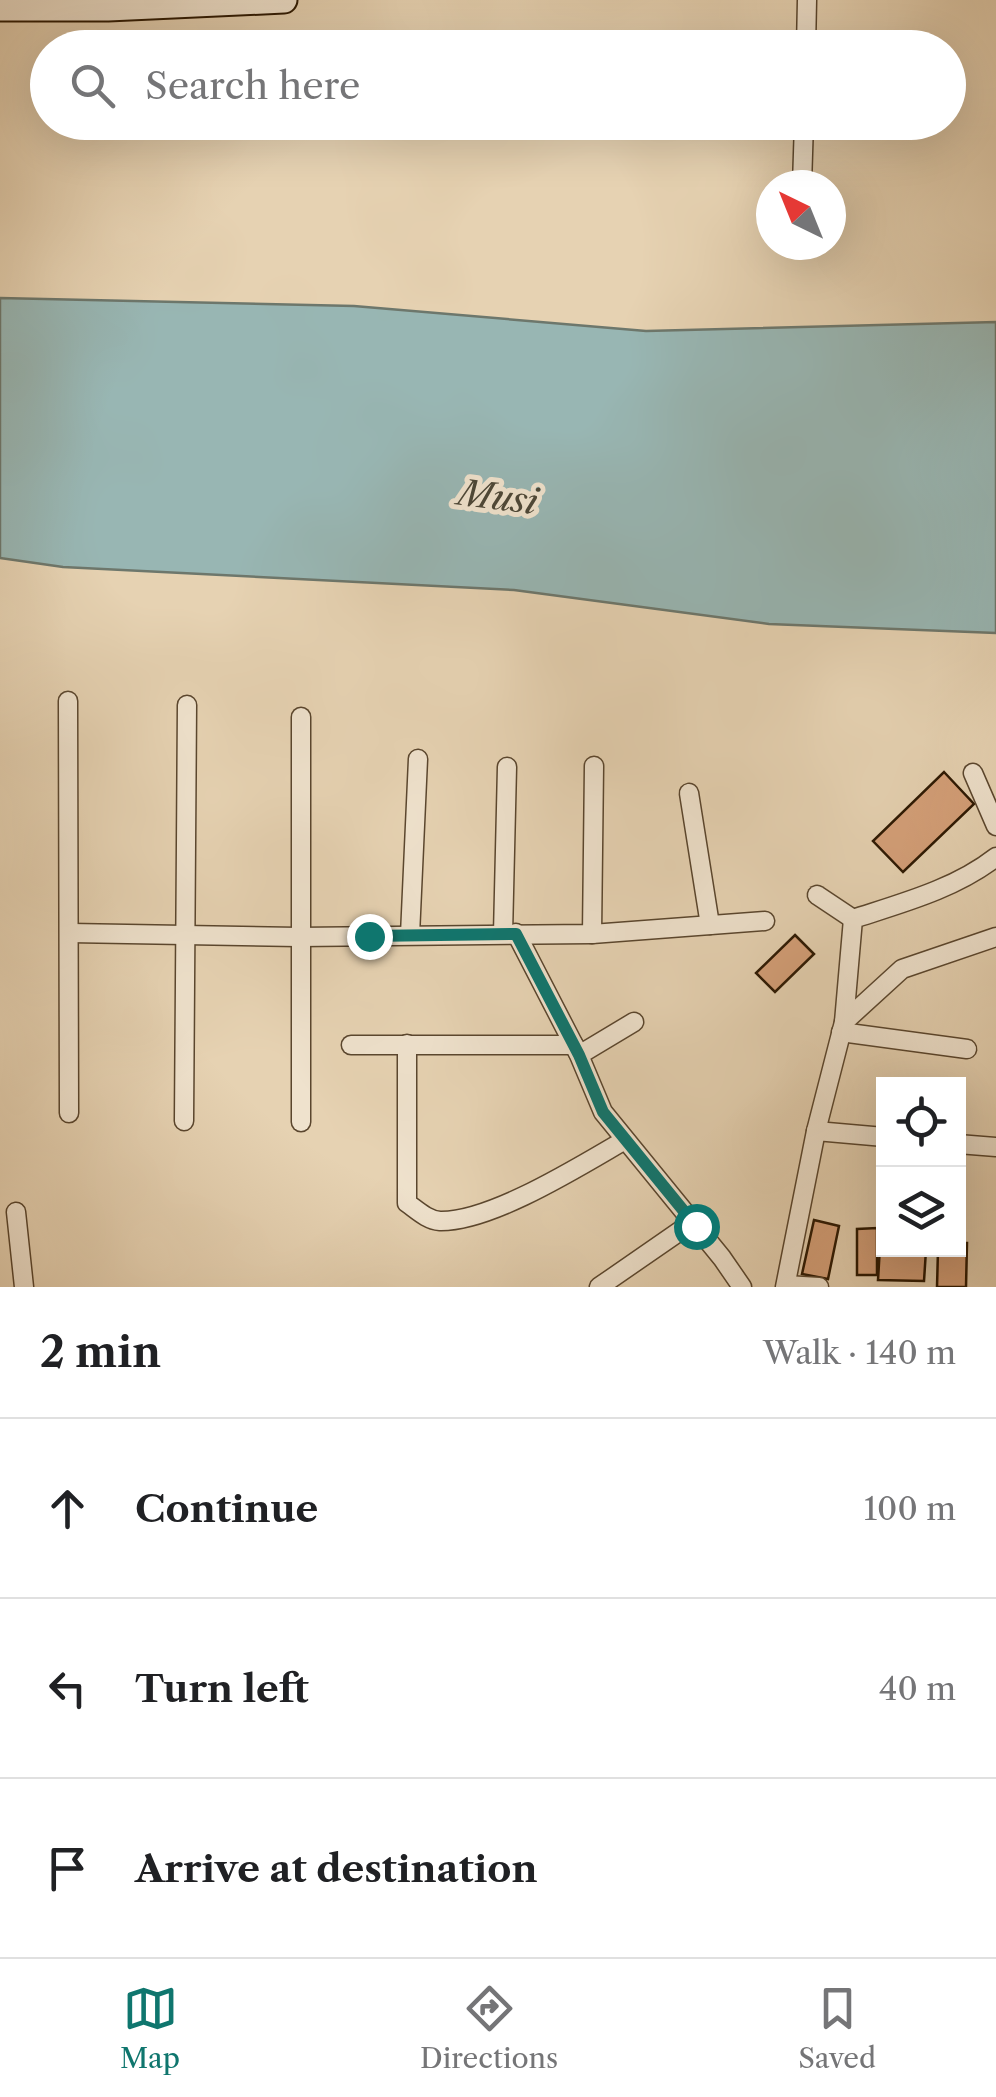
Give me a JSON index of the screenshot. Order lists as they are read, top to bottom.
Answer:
{
  "water": ["Musi"],
  "north": "top left",
  "page": {
    "search": "Search here",
    "heading": ["2 min", "Walk · 140 m"],
    "list": [
      ["Continue", "100 m"],
      ["Turn left", "40 m"],
      "Arrive at destination"
    ],
    "nav": ["Map", "Directions", "Saved"]
  }
}
